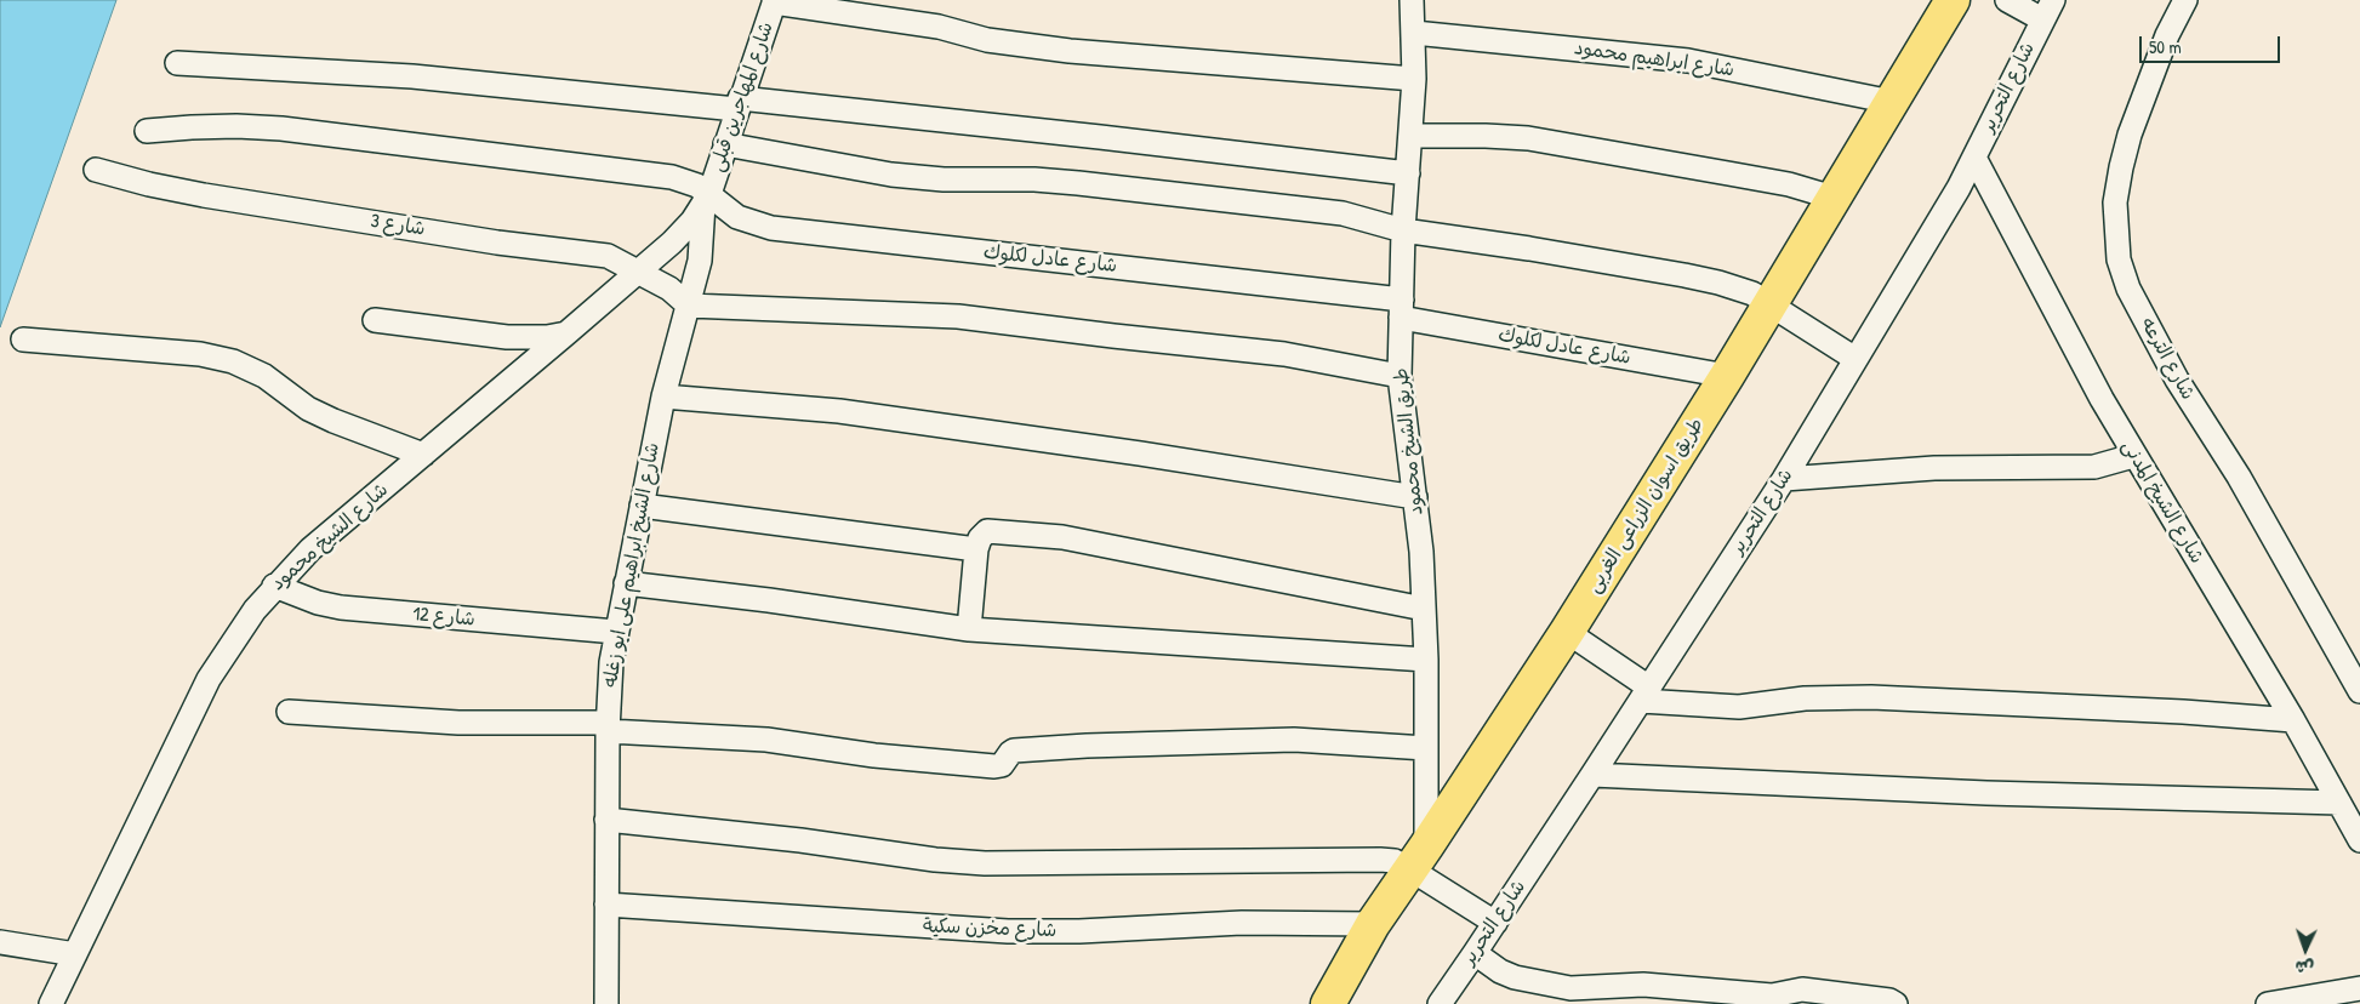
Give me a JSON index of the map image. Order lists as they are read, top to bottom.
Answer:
{
  "streets": {
    "main road": ["طريق اسوان الزراعى الغربى"],
    "street": [
      "شارع ابراهيم محمود",
      "شارع التحرير",
      "شارع المهاجرين قبلى",
      "شارع 3",
      "شارع عادل لكلوك",
      "شارع الترعه",
      "طريق الشيخ محمود",
      "شارع الشيخ المدنى",
      "شارع الشيخ محمود",
      "شارع الشيخ ابراهيم على ابو زغله",
      "شارع 12",
      "شارع مخزن سكية"
    ]
  },
  "crossings": [
    ["شارع ابراهيم محمود", "طريق الشيخ محمود"],
    ["شارع ابراهيم محمود", "طريق اسوان الزراعى الغربى"],
    ["شارع التحرير", "شارع الشيخ المدنى"],
    ["شارع المهاجرين قبلى", "شارع عادل لكلوك"],
    ["شارع المهاجرين قبلى", "شارع الشيخ محمود"],
    ["شارع المهاجرين قبلى", "شارع الشيخ ابراهيم على ابو زغله"],
    ["شارع 3", "شارع الشيخ محمود"],
    ["شارع 3", "شارع الشيخ ابراهيم على ابو زغله"],
    ["شارع عادل لكلوك", "طريق الشيخ محمود"],
    ["شارع عادل لكلوك", "طريق اسوان الزراعى الغربى"],
    ["شارع عادل لكلوك", "شارع الشيخ محمود"],
    ["شارع عادل لكلوك", "شارع الشيخ ابراهيم على ابو زغله"],
    ["طريق الشيخ محمود", "طريق اسوان الزراعى الغربى"],
    ["طريق اسوان الزراعى الغربى", "شارع مخزن سكية"],
    ["شارع الشيخ محمود", "شارع الشيخ ابراهيم على ابو زغله"],
    ["شارع الشيخ محمود", "شارع 12"],
    ["شارع الشيخ ابراهيم على ابو زغله", "شارع 12"],
    ["شارع الشيخ ابراهيم على ابو زغله", "شارع مخزن سكية"]
  ],
  "scale_bar": "50 m",
  "north": "bottom"
}
